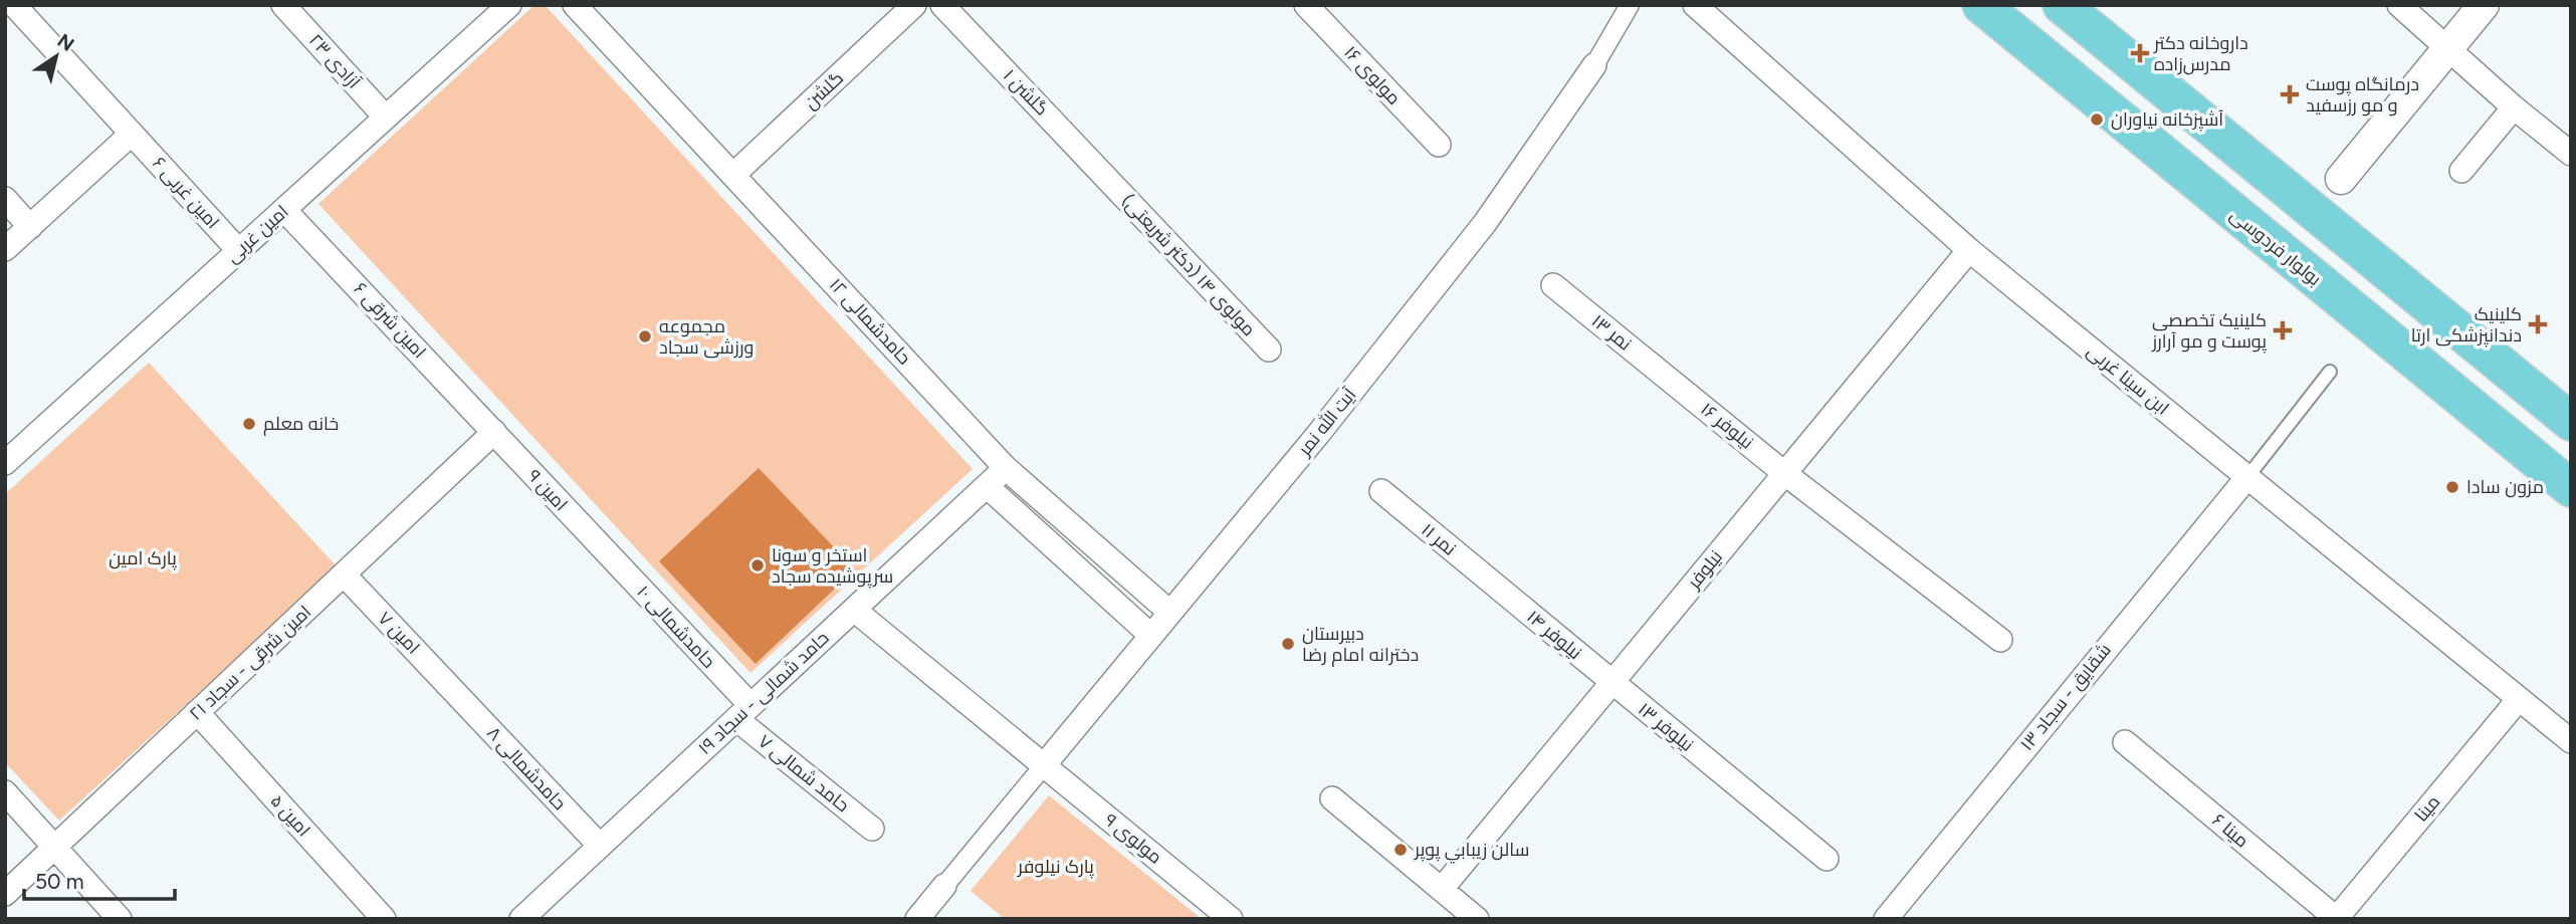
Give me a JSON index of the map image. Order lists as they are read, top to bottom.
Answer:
{
  "streets": {
    "main road": ["بولوار فردوسی"],
    "street": [
      "آزادی ۲۳",
      "مولوی ۱۶",
      "گلشن",
      "گلشن ۱",
      "امین غربی ۶",
      "امین غربی",
      "مولوی ۱۴ (دکتر شریعتی)",
      "امین شرقی ۶",
      "حامدشمالی ۱۲",
      "نمر ۱۳",
      "ابن سینا غربی",
      "آیت الله نمر",
      "نیلوفر ۱۶",
      "امین ۹",
      "نمر ۱۱",
      "نیلوفر",
      "حامدشمالی ۱۰",
      "امین ۷",
      "نیلوفر ۱۴",
      "امین شرقی - سجاد ۲۱",
      "حامد شمالی - سجاد ۱۹",
      "شقایق - سجاد ۱۳",
      "نیلوفر ۱۳",
      "حامدشمالی ۸",
      "حامد شمالی ۷",
      "مینا",
      "امین ۵",
      "مینا ۶",
      "مولوی ۹"
    ]
  },
  "crossings": [
    ["آزادی ۲۳", "امین غربی"],
    ["گلشن", "حامدشمالی ۱۲"],
    ["گلشن ۱", "مولوی ۱۴ (دکتر شریعتی)"],
    ["امین غربی ۶", "امین غربی"],
    ["امین غربی", "امین شرقی ۶"],
    ["امین شرقی ۶", "امین ۹"],
    ["امین شرقی ۶", "امین شرقی - سجاد ۲۱"],
    ["حامدشمالی ۱۲", "آیت الله نمر"],
    ["حامدشمالی ۱۲", "حامد شمالی - سجاد ۱۹"],
    ["نمر ۱۳", "نیلوفر ۱۶"],
    ["ابن سینا غربی", "نیلوفر"],
    ["ابن سینا غربی", "شقایق - سجاد ۱۳"],
    ["ابن سینا غربی", "مینا"],
    ["آیت الله نمر", "مولوی ۹"],
    ["نیلوفر ۱۶", "نیلوفر"],
    ["امین ۹", "حامدشمالی ۱۰"],
    ["امین ۹", "امین شرقی - سجاد ۲۱"],
    ["نمر ۱۱", "نیلوفر ۱۴"],
    ["نیلوفر", "نیلوفر ۱۴"],
    ["نیلوفر", "نیلوفر ۱۳"],
    ["حامدشمالی ۱۰", "حامد شمالی - سجاد ۱۹"],
    ["حامدشمالی ۱۰", "حامد شمالی ۷"],
    ["امین ۷", "امین شرقی - سجاد ۲۱"],
    ["امین ۷", "حامدشمالی ۸"],
    ["نیلوفر ۱۴", "نیلوفر ۱۳"],
    ["امین شرقی - سجاد ۲۱", "امین ۵"],
    ["حامد شمالی - سجاد ۱۹", "حامدشمالی ۸"],
    ["حامد شمالی - سجاد ۱۹", "حامد شمالی ۷"],
    ["حامد شمالی - سجاد ۱۹", "مولوی ۹"],
    ["مینا", "مینا ۶"]
  ],
  "parks": ["پارک امین", "پارک نیلوفر"],
  "places": {
    "health": [
      "داروخانه دکتر مدرس‌زاده",
      "درمانگاه پوست و مو رزسفید",
      "کلینیک دندانپزشکی ارتا",
      "کلینیک تخصصی پوست و مو آرارز"
    ],
    "other": [
      "آشپزخانه نیاوران",
      "مجموعه ورزشی سجاد",
      "خانه معلم",
      "مزون سادا",
      "استخر و سونا سرپوشیده سجاد",
      "دبیرستان دخترانه امام رضا",
      "سالن زيبابي پوپر"
    ]
  },
  "scale_bar": "50 m",
  "north": "top right"
}
